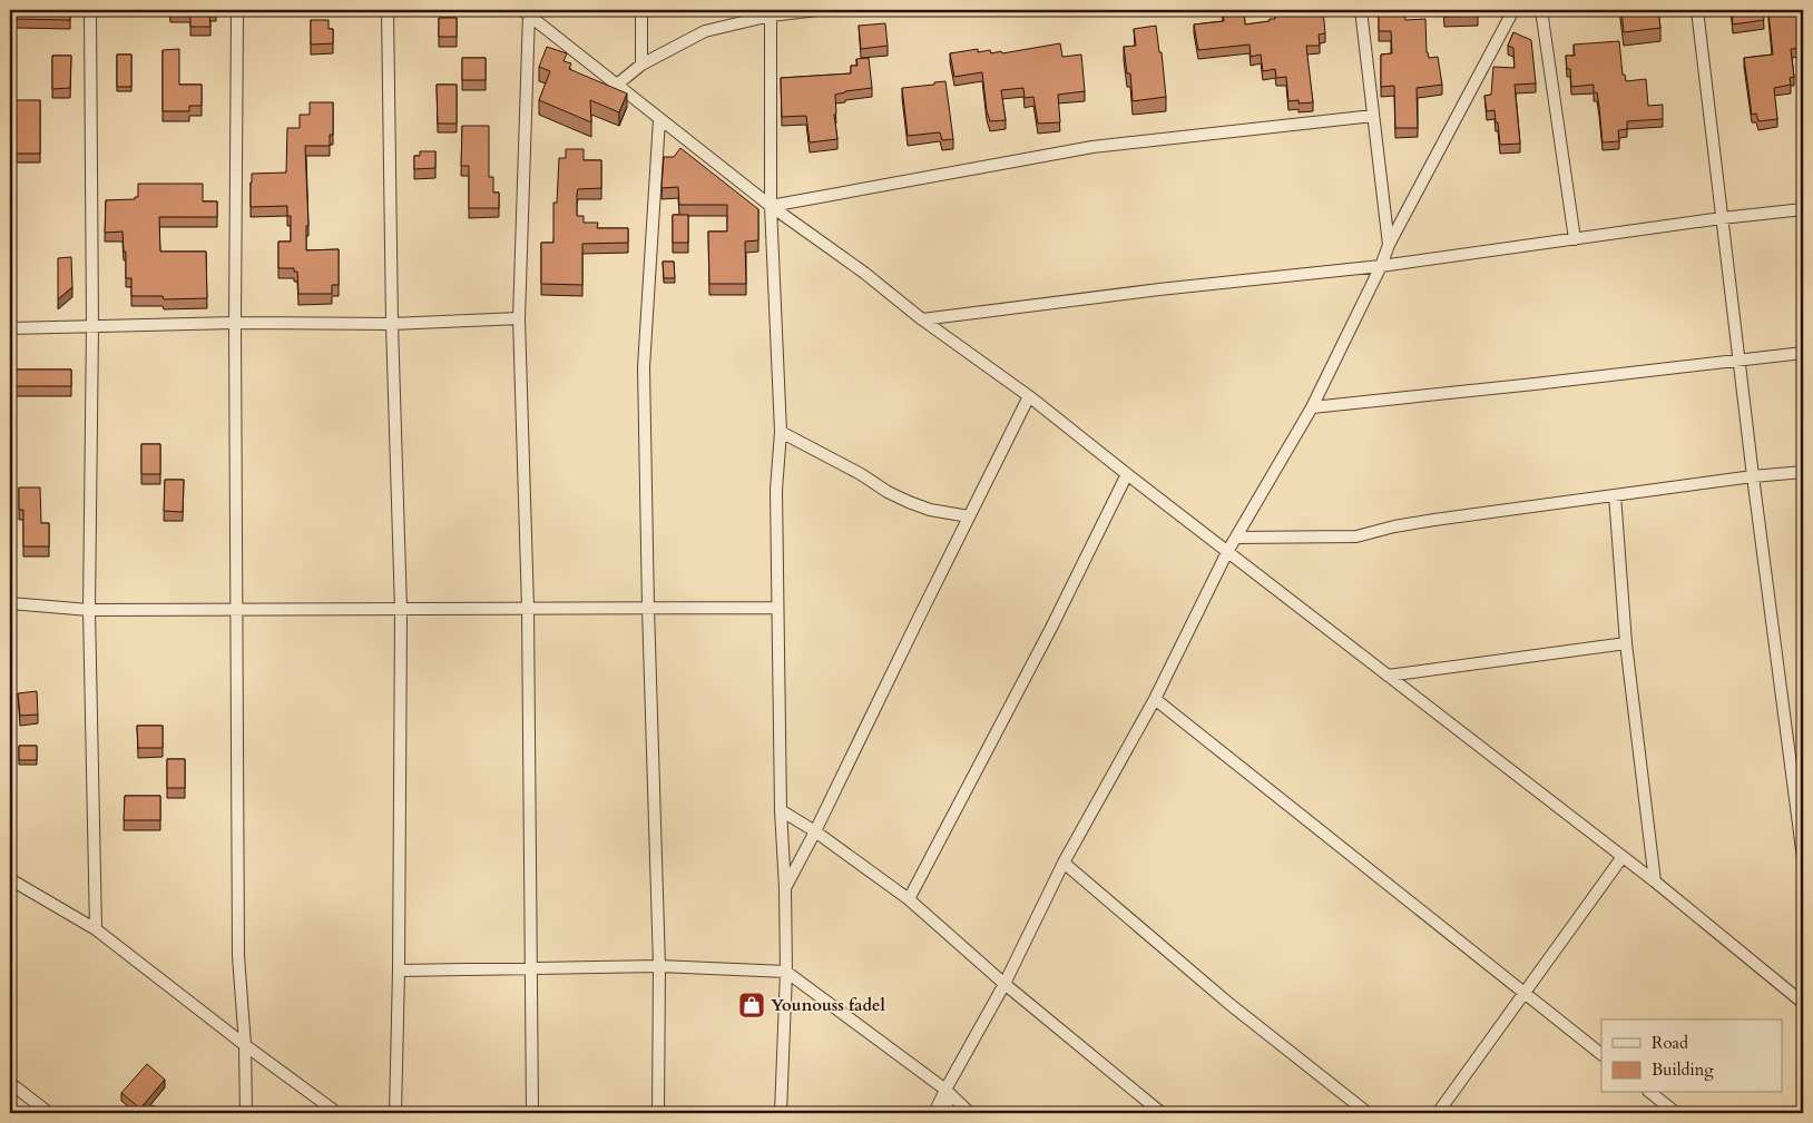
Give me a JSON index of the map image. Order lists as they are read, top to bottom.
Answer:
{
  "places": {
    "shop": ["Younouss fadel"]
  },
  "legend": ["Road", "Building"]
}
